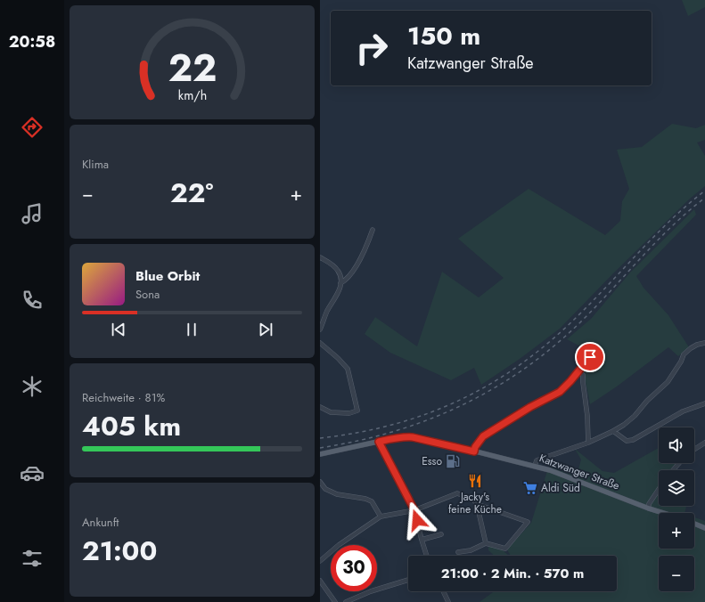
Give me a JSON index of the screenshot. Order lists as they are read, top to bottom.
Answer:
{
  "streets": {
    "main road": ["Katzwanger Straße"]
  },
  "places": {
    "fuel station": ["Esso"],
    "restaurant": ["Jacky's feine Küche"],
    "supermarket": ["Aldi Süd"]
  },
  "page": {
    "tabs": "20:58",
    "turn": ["150 m", "Katzwanger Straße"],
    "tile": [
      "Klima",
      ["Reichweite · 81%", "405 km"],
      ["Ankunft", "21:00"]
    ],
    "heat": ["−", "22°", "+"],
    "song": ["Blue Orbit", "Sona"],
    "map_buttons": ["+", "−"],
    "limit": "30",
    "trip": "21:00 · 2 Min. · 570 m",
    "gauge": ["22", "km/h"]
  }
}
